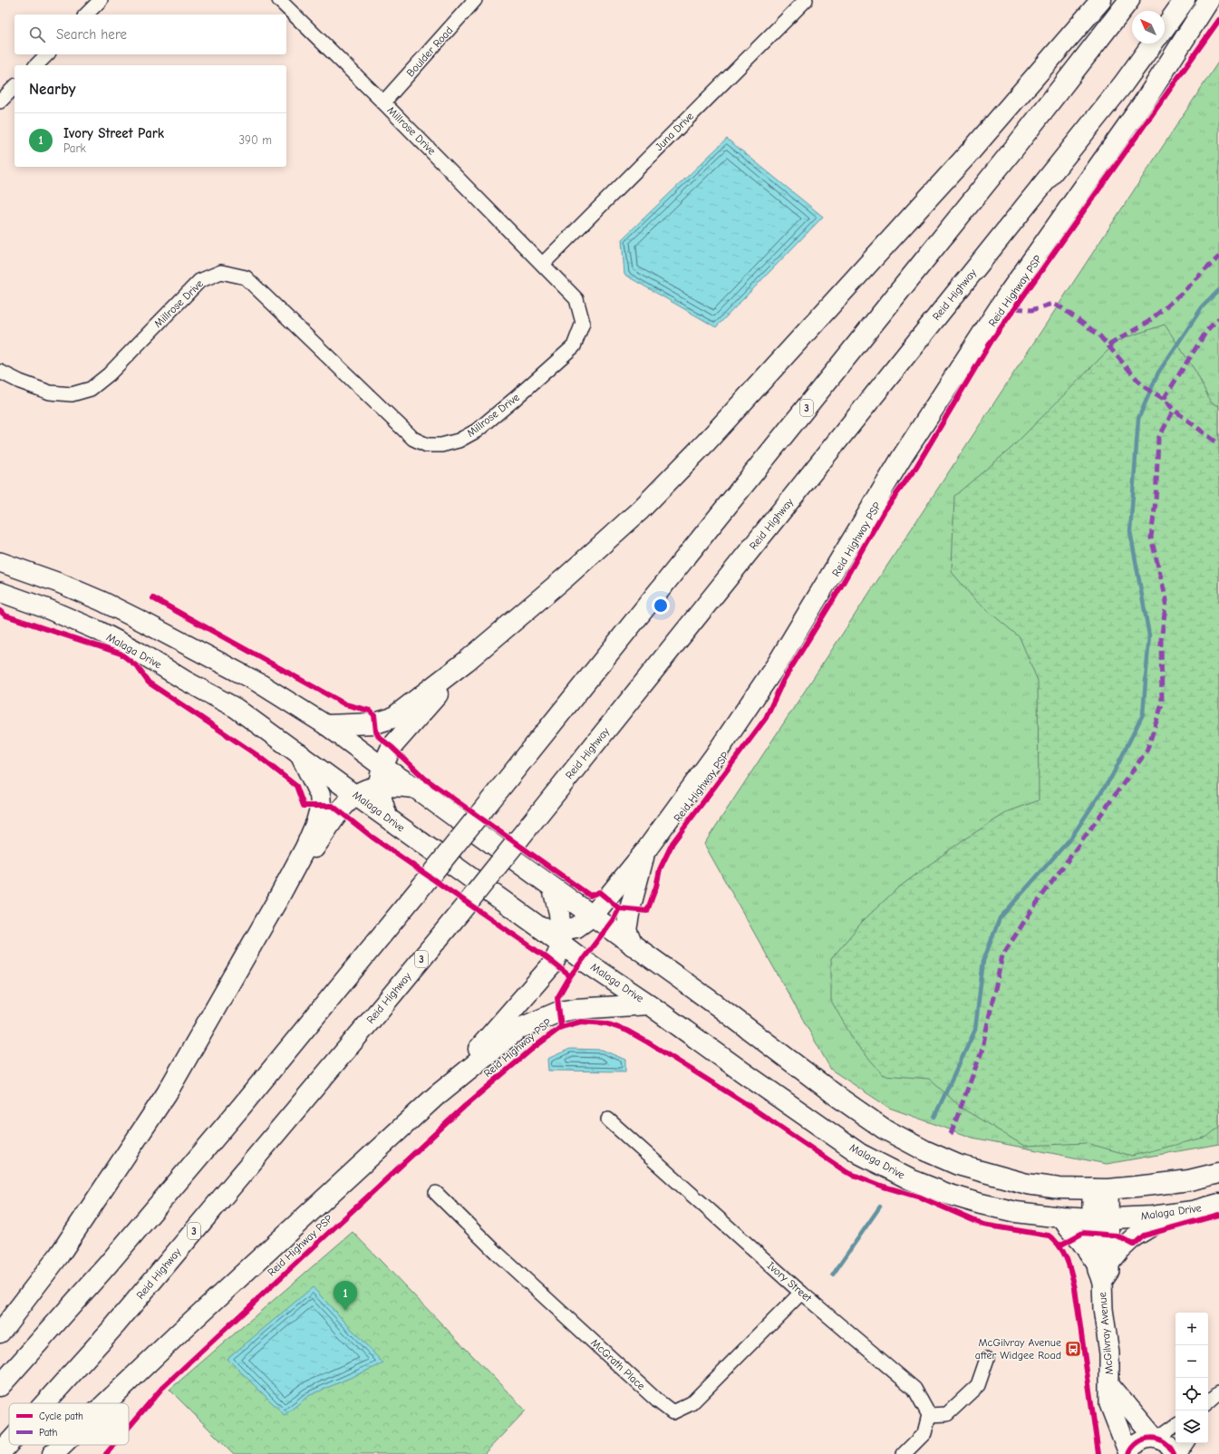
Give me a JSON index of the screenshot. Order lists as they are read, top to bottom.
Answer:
{
  "streets": {
    "main road": [
      "Reid Highway",
      "3",
      "Malaga Drive",
      "McGilvray Avenue"
    ],
    "street": [
      "Boulder Road",
      "Millrose Drive",
      "Juna Drive",
      "Ivory Street",
      "McGrath Place"
    ],
    "cycle path": ["Reid Highway PSP"]
  },
  "crossings": [
    ["Boulder Road", "Millrose Drive"],
    ["Millrose Drive", "Juna Drive"],
    ["Malaga Drive", "McGilvray Avenue"],
    ["Ivory Street", "McGrath Place"]
  ],
  "places": {
    "bus stop": ["McGilvray Avenue after Widgee Road"]
  },
  "legend": ["Cycle path", "Path"],
  "north": "top left",
  "page": {
    "search": "Search here",
    "heading": "Nearby",
    "list": [
      {
        "mark": "1",
        "name": "Ivory Street Park",
        "note": "Park",
        "value": "390 m"
      }
    ],
    "pins": "1",
    "map_buttons": ["+", "−"]
  }
}
